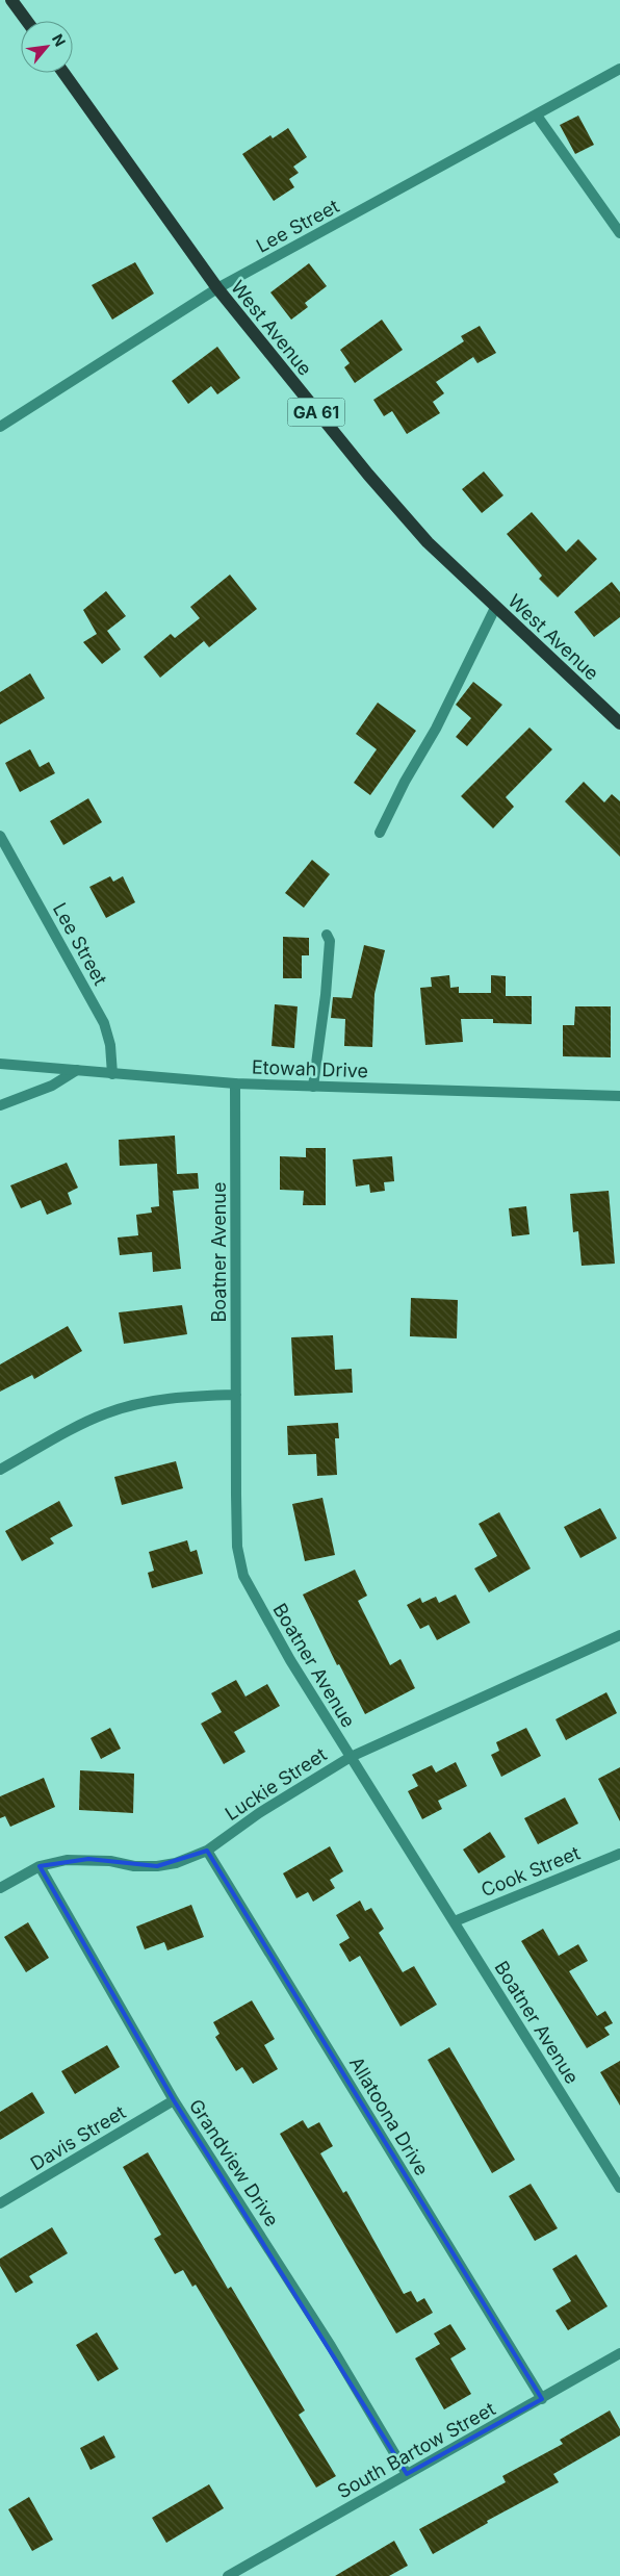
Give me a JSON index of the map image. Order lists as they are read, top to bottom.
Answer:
{
  "streets": {
    "main road": ["West Avenue", "GA 61"],
    "street": [
      "Lee Street",
      "Etowah Drive",
      "Boatner Avenue",
      "Luckie Street",
      "Cook Street",
      "Allatoona Drive",
      "Davis Street",
      "Grandview Drive",
      "South Bartow Street"
    ]
  },
  "crossings": [
    ["Lee Street", "West Avenue"],
    ["Lee Street", "Etowah Drive"],
    ["Etowah Drive", "Boatner Avenue"],
    ["Boatner Avenue", "Luckie Street"],
    ["Boatner Avenue", "Cook Street"],
    ["Luckie Street", "Allatoona Drive"],
    ["Luckie Street", "Grandview Drive"],
    ["Allatoona Drive", "South Bartow Street"],
    ["Davis Street", "Grandview Drive"],
    ["Grandview Drive", "South Bartow Street"]
  ],
  "north": "top right"
}
